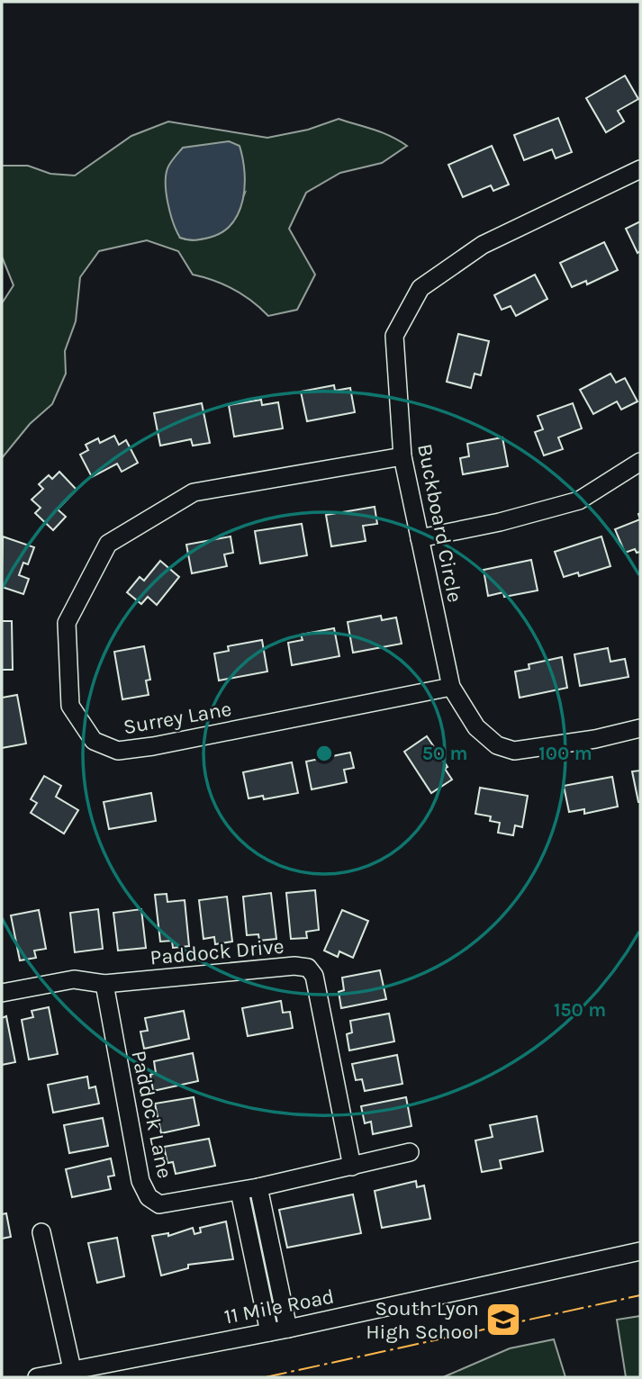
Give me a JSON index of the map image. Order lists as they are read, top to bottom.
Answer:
{
  "streets": {
    "street": [
      "Buckboard Circle",
      "Surrey Lane",
      "Paddock Drive",
      "Paddock Lane",
      "11 Mile Road"
    ]
  },
  "crossings": [
    ["Buckboard Circle", "Surrey Lane"],
    ["Paddock Drive", "Paddock Lane"]
  ],
  "places": {
    "school or university": ["South Lyon High School"]
  },
  "rings": ["50 m", "100 m", "150 m"]
}
